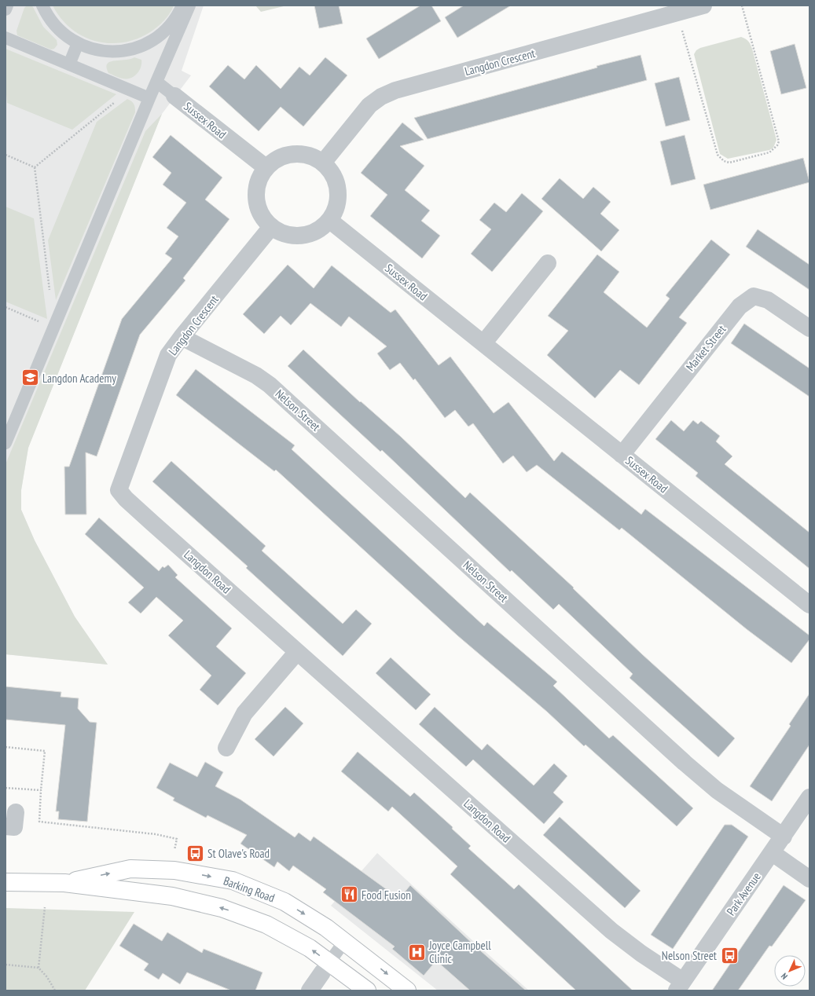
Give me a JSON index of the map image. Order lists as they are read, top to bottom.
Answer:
{
  "streets": {
    "main road": ["Barking Road"],
    "street": [
      "Langdon Crescent",
      "Sussex Road",
      "Market Street",
      "Nelson Street",
      "Langdon Road",
      "Park Avenue"
    ]
  },
  "crossings": [
    ["Langdon Crescent", "Sussex Road"],
    ["Langdon Crescent", "Nelson Street"],
    ["Langdon Crescent", "Langdon Road"],
    ["Sussex Road", "Market Street"],
    ["Nelson Street", "Park Avenue"],
    ["Langdon Road", "Park Avenue"]
  ],
  "places": {
    "school or university": ["Langdon Academy"],
    "bus stop": ["St Olave's Road", "Nelson Street"],
    "restaurant": ["Food Fusion"],
    "hospital": ["Joyce Campbell Clinic"]
  },
  "north": "bottom left"
}
